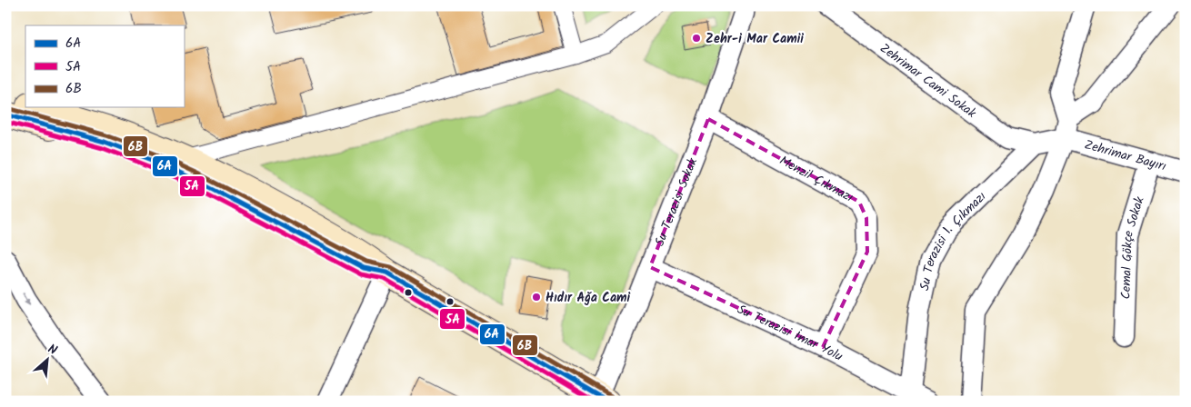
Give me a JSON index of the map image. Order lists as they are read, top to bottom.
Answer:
{
  "streets": {
    "street": [
      "Zehrimar Cami Sokak",
      "Zehrimar Bayırı",
      "Menzil Çıkmazı",
      "Su Terazisi Sokak",
      "Su Terazisi 1. Çıkmazı",
      "Cemal Gökçe Sokak",
      "Su Terazisi İmar Yolu"
    ]
  },
  "crossings": [
    ["Zehrimar Cami Sokak", "Su Terazisi 1. Çıkmazı"],
    ["Zehrimar Bayırı", "Cemal Gökçe Sokak"],
    ["Menzil Çıkmazı", "Su Terazisi Sokak"],
    ["Menzil Çıkmazı", "Su Terazisi İmar Yolu"],
    ["Su Terazisi Sokak", "Su Terazisi İmar Yolu"],
    ["Su Terazisi 1. Çıkmazı", "Su Terazisi İmar Yolu"]
  ],
  "places": ["Zehr-i Mar Camii", "Hıdır Ağa Cami"],
  "lines": ["transit line 6B", "transit line 6A", "transit line 5A"],
  "legend": ["6A", "5A", "6B"],
  "north": "top right"
}
